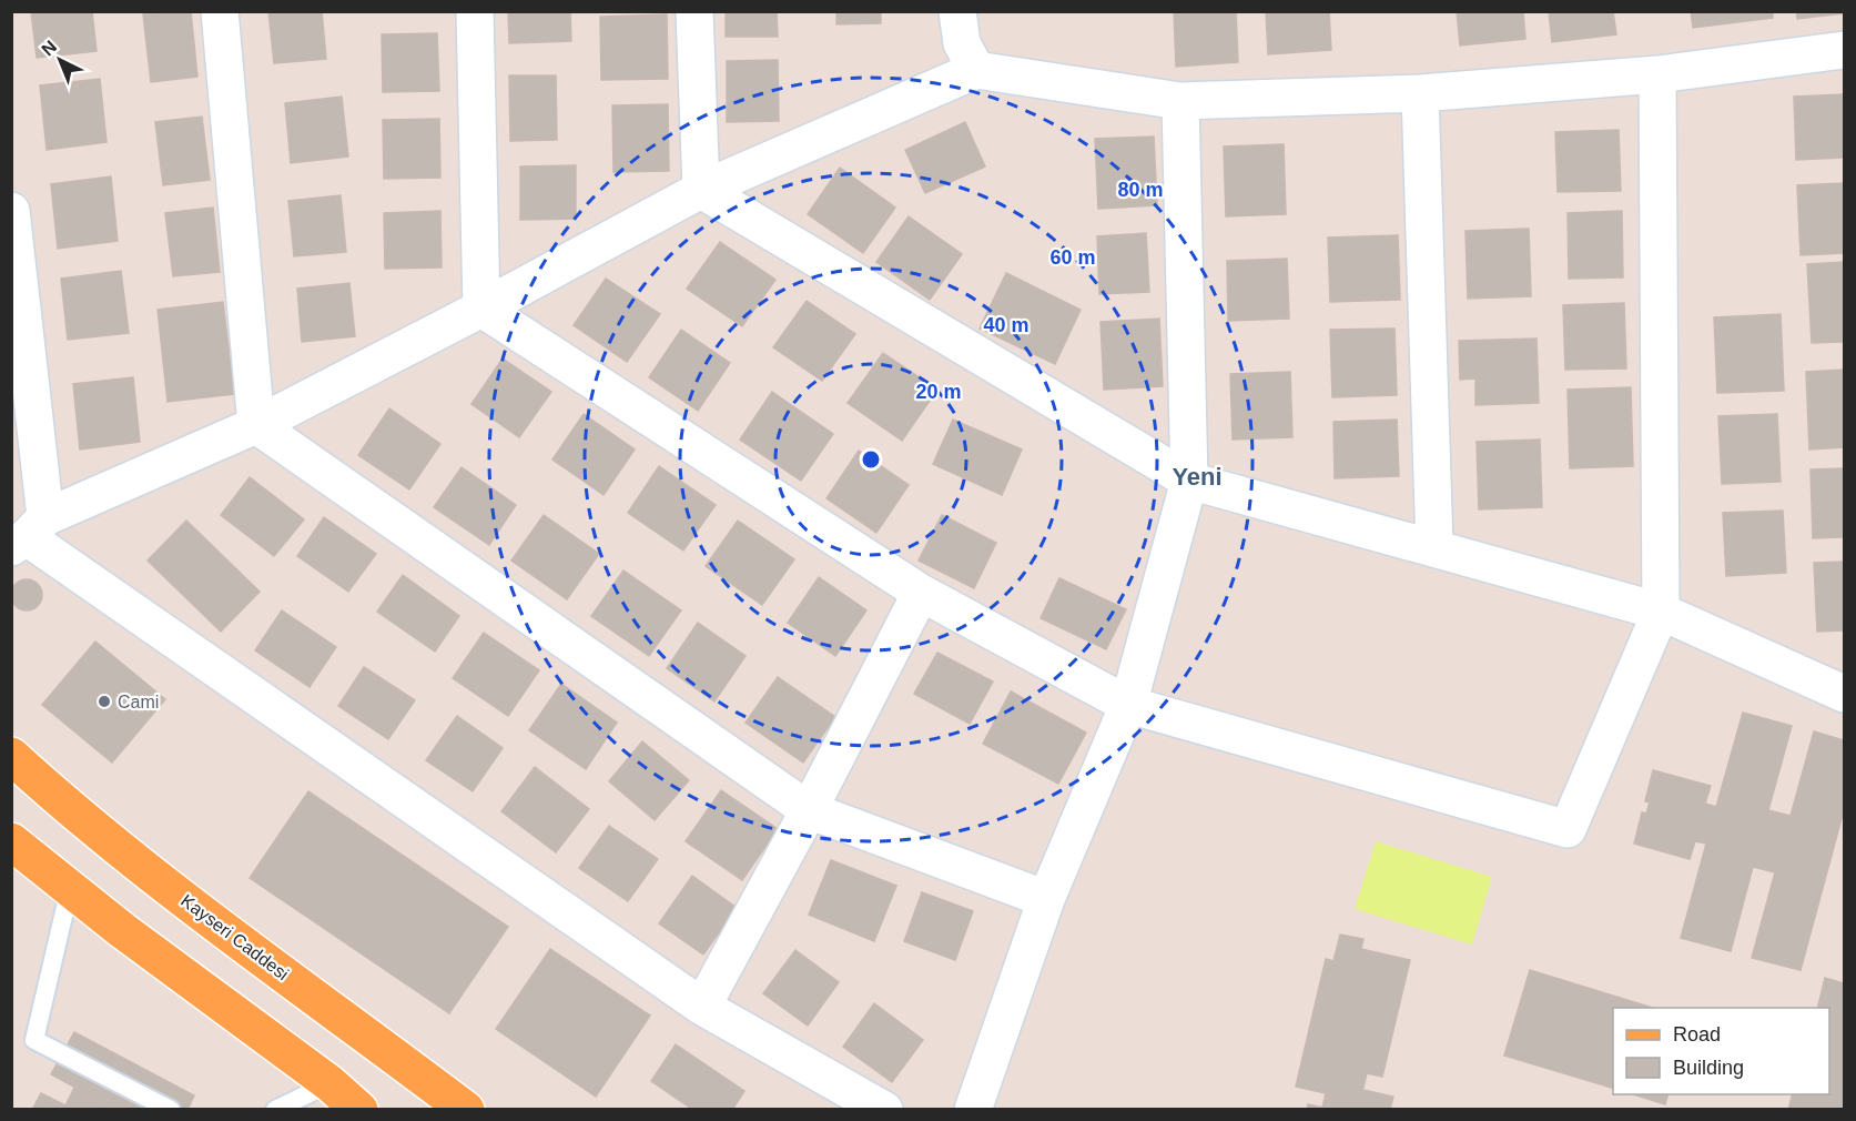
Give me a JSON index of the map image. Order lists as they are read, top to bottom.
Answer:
{
  "streets": {
    "main road": ["Kayseri Caddesi"]
  },
  "districts": ["Yeni"],
  "places": ["Cami"],
  "legend": ["Road", "Building"],
  "north": "top left",
  "rings": [
    "80 m",
    "60 m",
    "40 m",
    "20 m"
  ]
}
